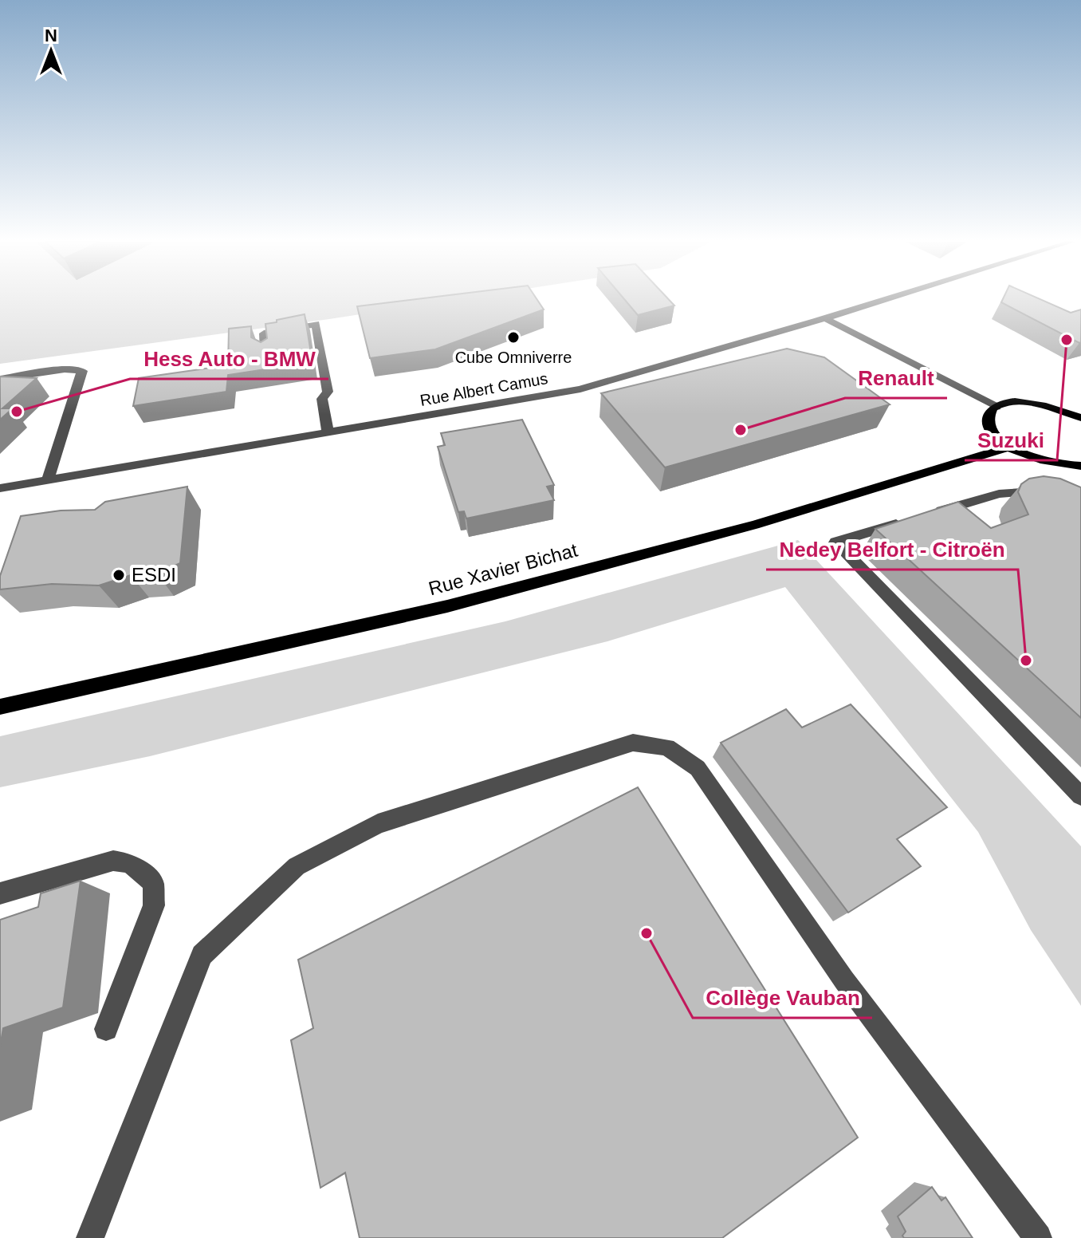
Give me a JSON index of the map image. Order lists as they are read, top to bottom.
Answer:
{
  "streets": {
    "main road": ["Rue Xavier Bichat"],
    "street": ["Rue Albert Camus"]
  },
  "places": [
    "Cube Omniverre",
    "Suzuki",
    "Hess Auto - BMW",
    "Renault",
    "ESDI",
    "Nedey Belfort - Citroën",
    "Collège Vauban"
  ],
  "north": "top"
}
